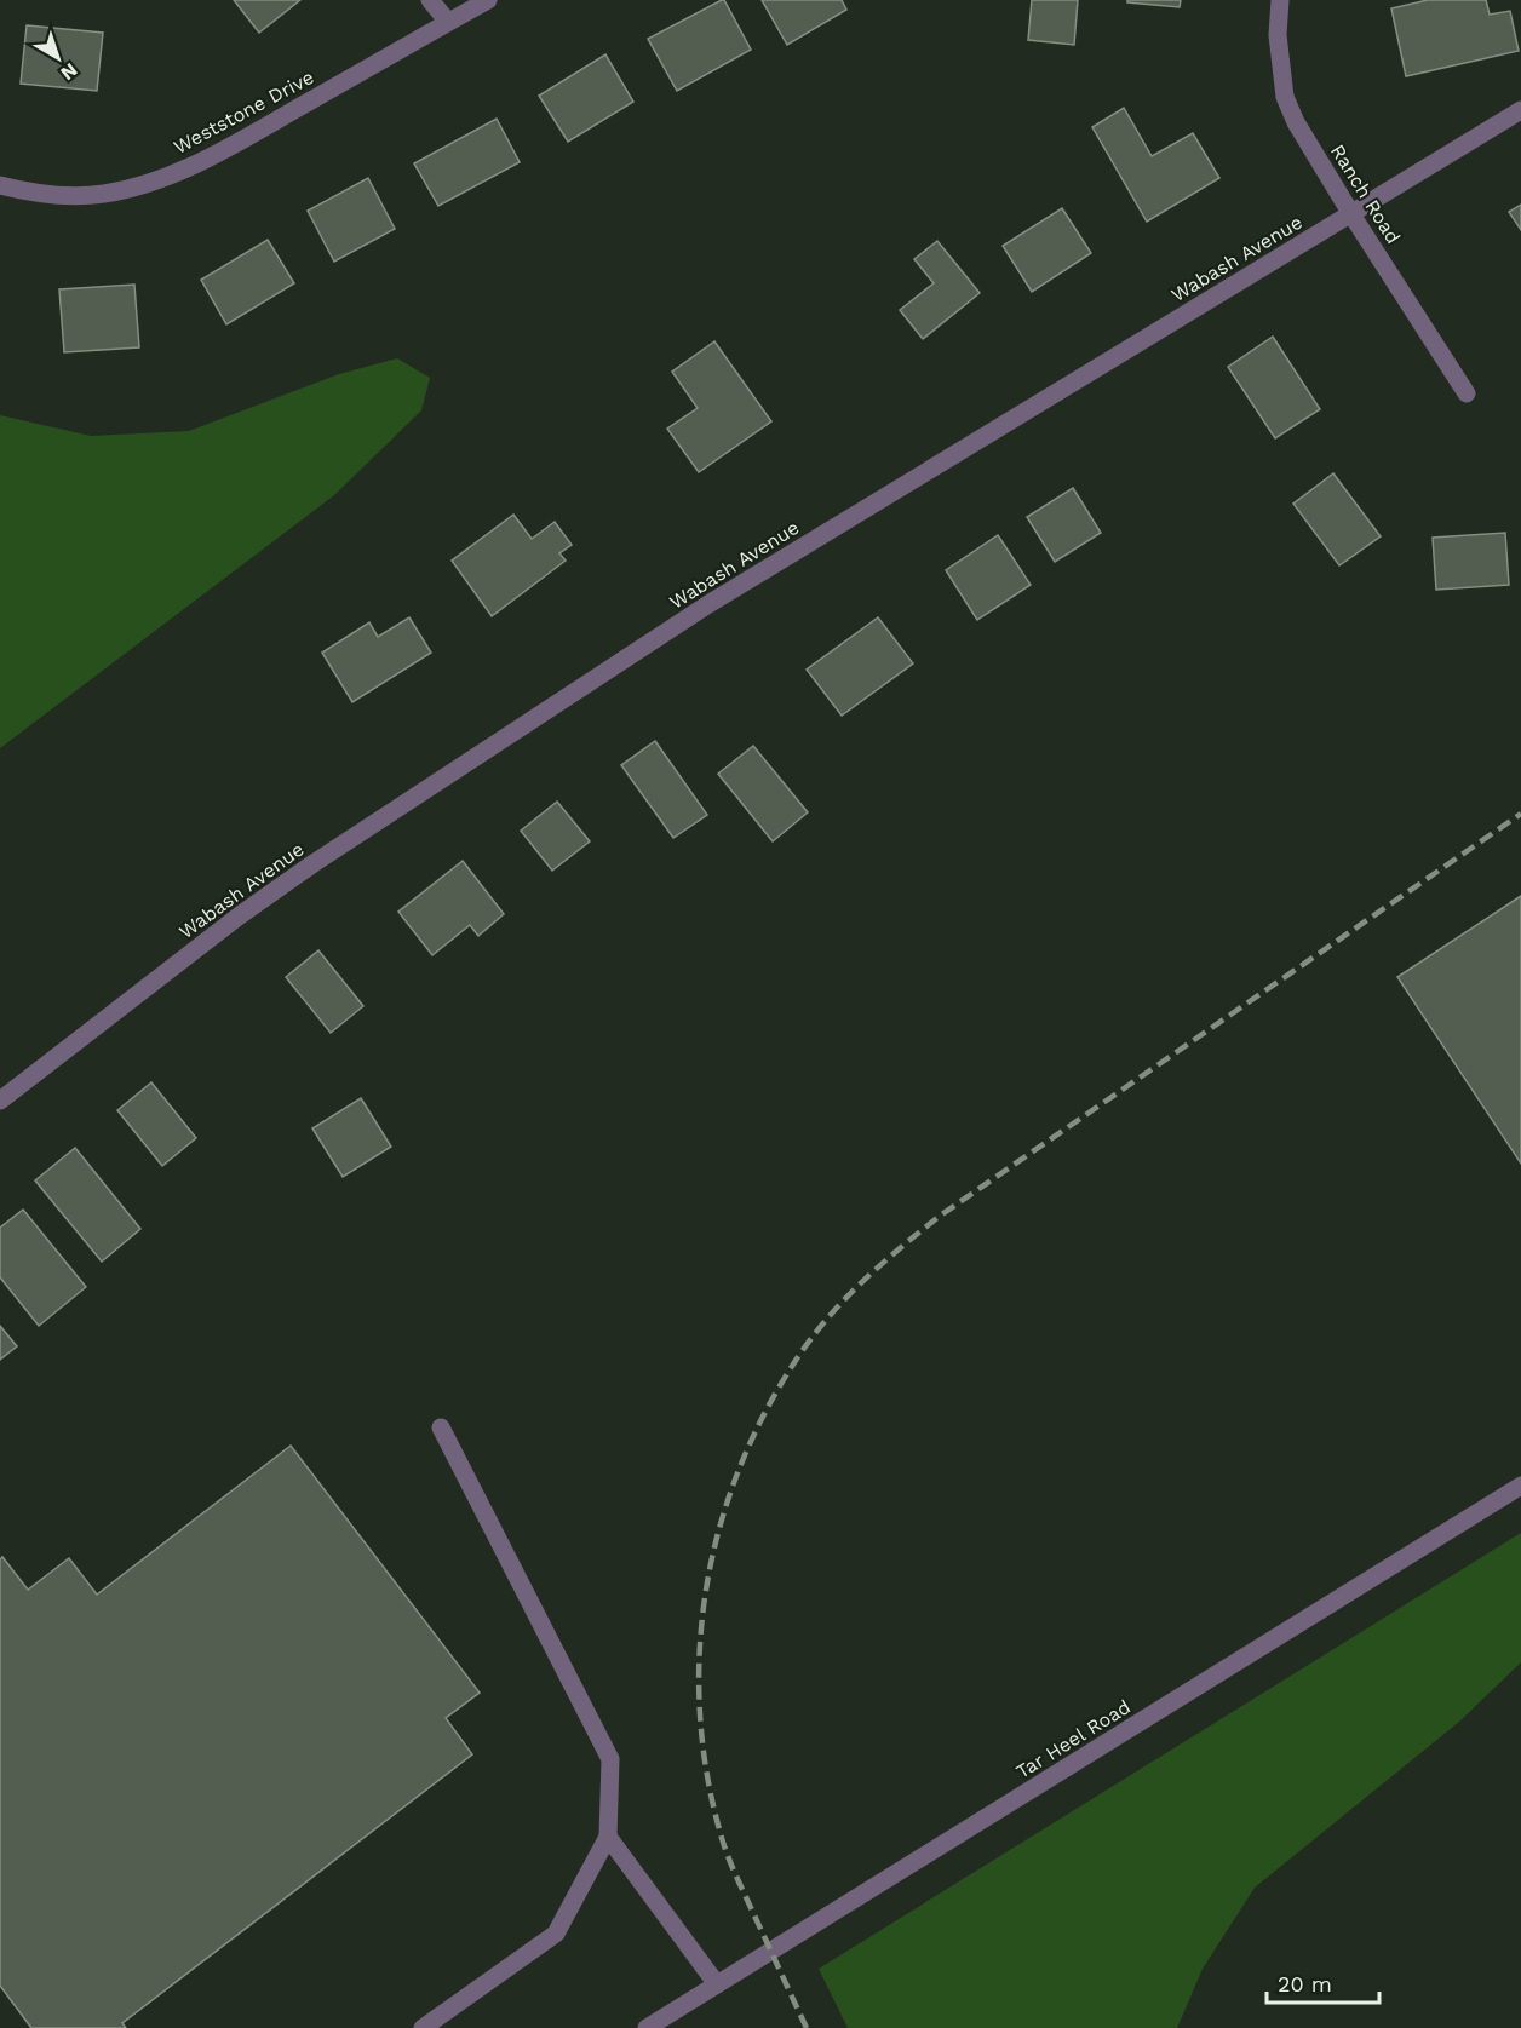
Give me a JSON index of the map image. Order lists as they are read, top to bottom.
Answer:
{
  "streets": {
    "street": [
      "Weststone Drive",
      "Ranch Road",
      "Wabash Avenue",
      "Tar Heel Road"
    ]
  },
  "crossings": [
    ["Ranch Road", "Wabash Avenue"]
  ],
  "scale_bar": "20 m",
  "north": "bottom right"
}
